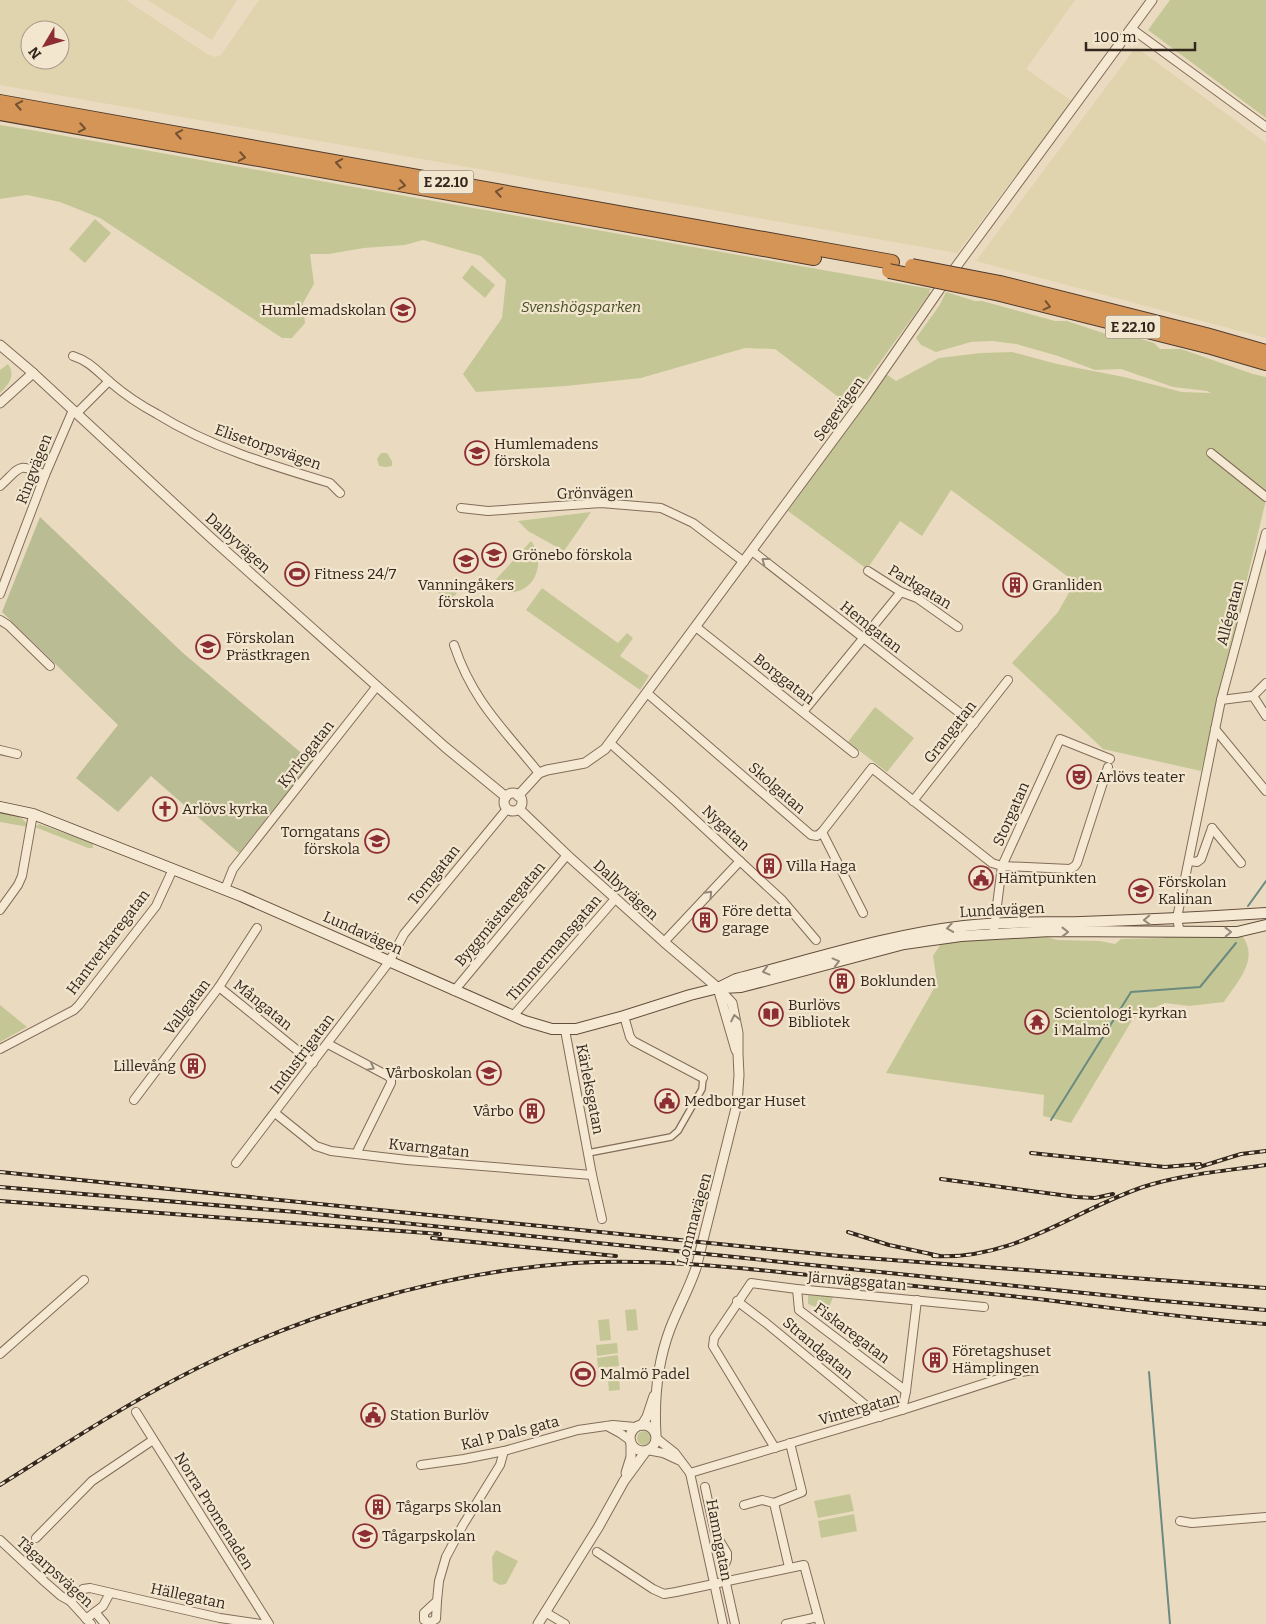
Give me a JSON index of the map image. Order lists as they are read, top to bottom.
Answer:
{
  "streets": {
    "highway": ["E 22.10"],
    "main road": ["Lundavägen"],
    "street": [
      "Segevägen",
      "Elisetorpsvägen",
      "Ringvägen",
      "Grönvägen",
      "Dalbyvägen",
      "Parkgatan",
      "Allégatan",
      "Hemgatan",
      "Borggatan",
      "Grangatan",
      "Kyrkogatan",
      "Skolgatan",
      "Storgatan",
      "Nygatan",
      "Torngatan",
      "Byggmästaregatan",
      "Hantverkaregatan",
      "Timmermansgatan",
      "Mångatan",
      "Vallgatan",
      "Industrigatan",
      "Kärleksgatan",
      "Kvarngatan",
      "Lommavägen",
      "Järnvägsgatan",
      "Fiskaregatan",
      "Strandgatan",
      "Vintergatan",
      "Kal P Dals gata",
      "Norra Promenaden",
      "Hamngatan",
      "Tågarpsvägen",
      "Hällegatan"
    ]
  },
  "crossings": [
    ["Segevägen", "Grönvägen"],
    ["Segevägen", "Hemgatan"],
    ["Segevägen", "Borggatan"],
    ["Segevägen", "Skolgatan"],
    ["Segevägen", "Nygatan"],
    ["Ringvägen", "Dalbyvägen"],
    ["Dalbyvägen", "Kyrkogatan"],
    ["Dalbyvägen", "Torngatan"],
    ["Dalbyvägen", "Lundavägen"],
    ["Dalbyvägen", "Byggmästaregatan"],
    ["Dalbyvägen", "Timmermansgatan"],
    ["Dalbyvägen", "Lommavägen"],
    ["Allégatan", "Lundavägen"],
    ["Hemgatan", "Grangatan"],
    ["Kyrkogatan", "Lundavägen"],
    ["Storgatan", "Lundavägen"],
    ["Torngatan", "Lundavägen"],
    ["Torngatan", "Industrigatan"],
    ["Lundavägen", "Byggmästaregatan"],
    ["Lundavägen", "Hantverkaregatan"],
    ["Lundavägen", "Timmermansgatan"],
    ["Lundavägen", "Industrigatan"],
    ["Lundavägen", "Kärleksgatan"],
    ["Lundavägen", "Lommavägen"],
    ["Mångatan", "Vallgatan"],
    ["Mångatan", "Industrigatan"],
    ["Industrigatan", "Kvarngatan"],
    ["Kärleksgatan", "Kvarngatan"],
    ["Lommavägen", "Kal P Dals gata"],
    ["Lommavägen", "Hamngatan"],
    ["Järnvägsgatan", "Fiskaregatan"],
    ["Järnvägsgatan", "Strandgatan"],
    ["Strandgatan", "Vintergatan"],
    ["Vintergatan", "Hamngatan"],
    ["Kal P Dals gata", "Hamngatan"],
    ["Tågarpsvägen", "Hällegatan"]
  ],
  "one_way": ["Hemgatan"],
  "parks": ["Svenshögsparken"],
  "places": {
    "school or university": [
      "Humlemadskolan",
      "Humlemadens förskola",
      "Grönebo förskola",
      "Vanningåkers förskola",
      "Förskolan Prästkragen",
      "Torngatans förskola",
      "Förskolan Kalinan",
      "Vårboskolan",
      "Tågarpskolan"
    ],
    "sports": ["Fitness 24/7", "Malmö Padel"],
    "building": [
      "Granliden",
      "Villa Haga",
      "Före detta garage",
      "Boklunden",
      "Lillevång",
      "Vårbo",
      "Företagshuset Hämplingen",
      "Tågarps Skolan"
    ],
    "theatre": ["Arlövs teater"],
    "church": ["Arlövs kyrka"],
    "public building": ["Hämtpunkten", "Medborgar Huset", "Station Burlöv"],
    "library": ["Burlövs Bibliotek"],
    "temple": ["Scientologi-kyrkan i Malmö"]
  },
  "scale_bar": "100 m",
  "north": "bottom left"
}
